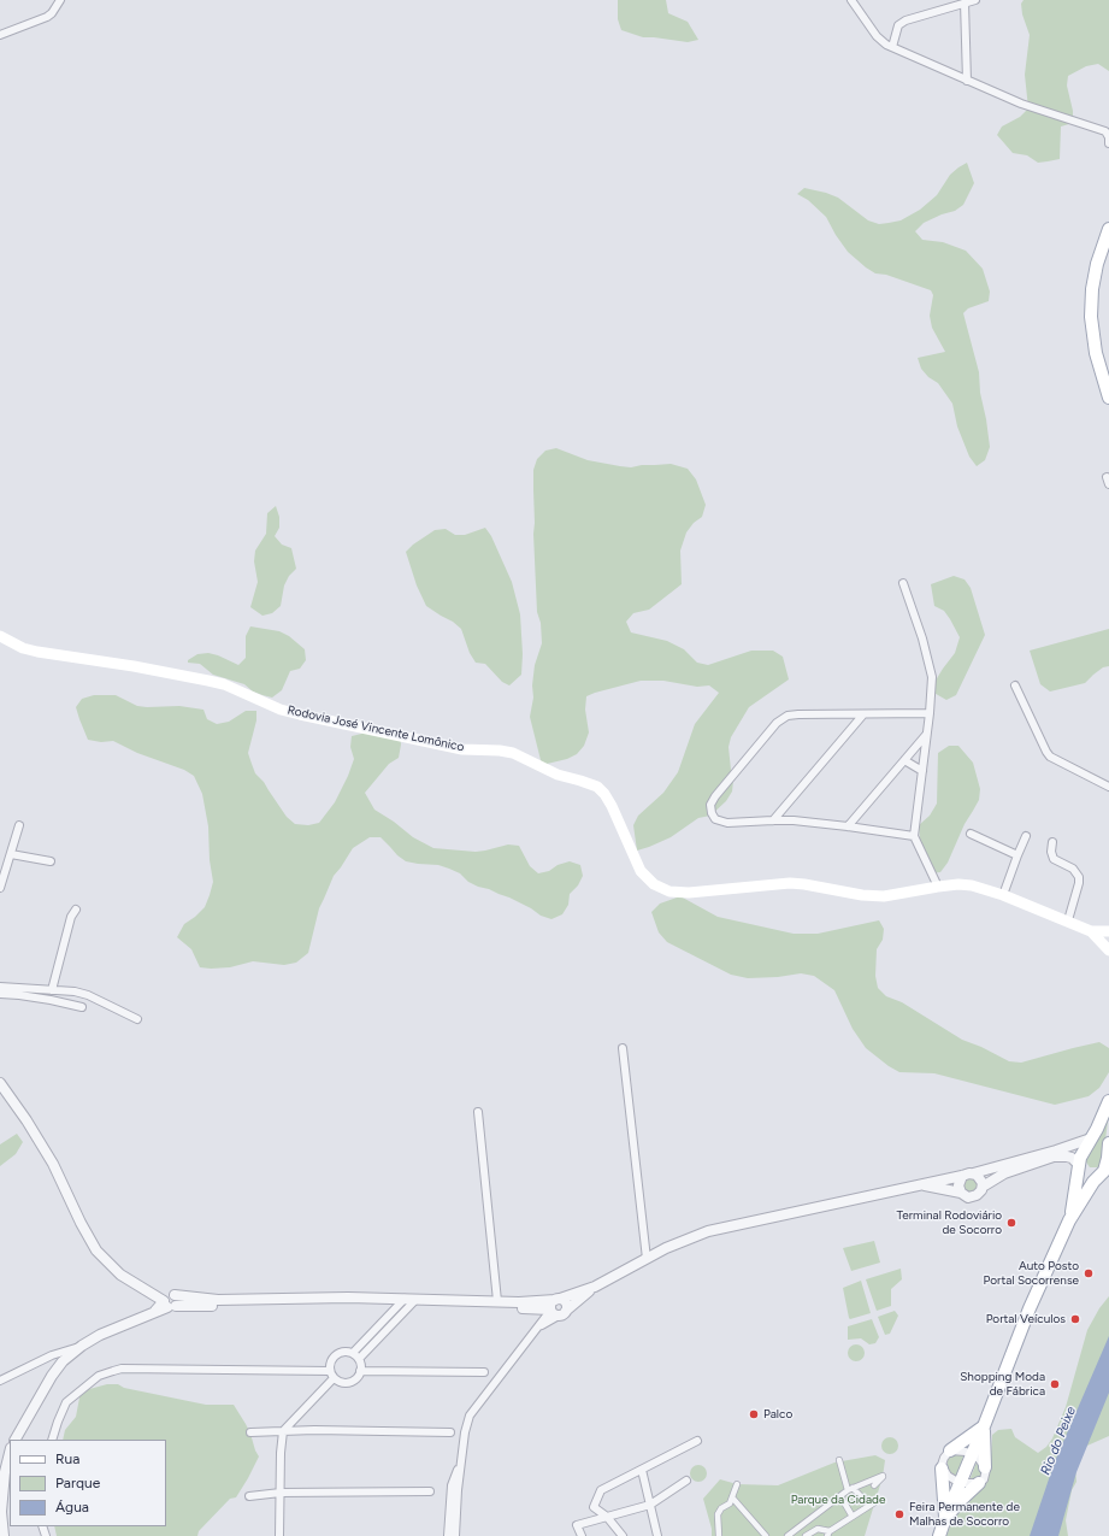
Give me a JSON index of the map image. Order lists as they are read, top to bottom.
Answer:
{
  "streets": {
    "main road": ["Rodovia José Vincente Lomônico"]
  },
  "water": ["Rio do Peixe"],
  "parks": ["Parque da Cidade"],
  "places": [
    "Terminal Rodoviário de Socorro",
    "Auto Posto Portal Socorrense",
    "Portal Veículos",
    "Shopping Moda de Fábrica",
    "Palco",
    "Feira Permanente de Malhas de Socorro"
  ],
  "legend": ["Rua", "Parque", "Água"]
}
